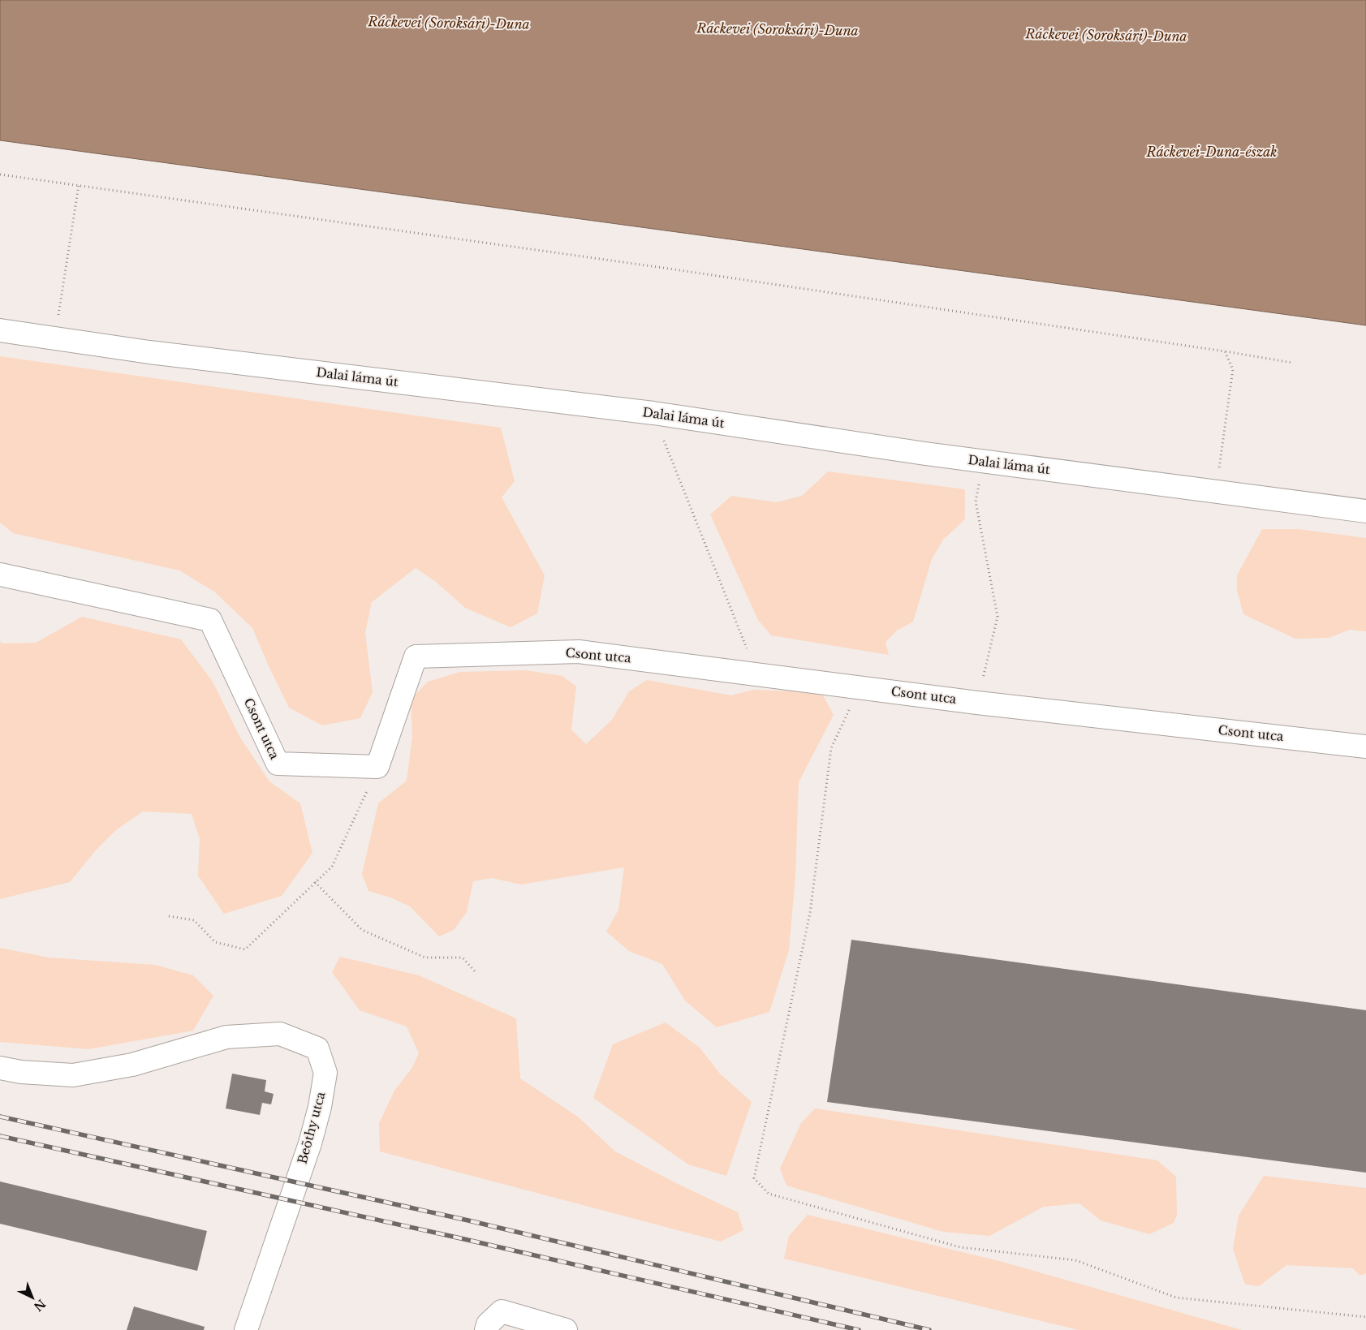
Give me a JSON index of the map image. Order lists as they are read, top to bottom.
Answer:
{
  "streets": {
    "lane": ["Dalai láma út", "Csont utca", "Beöthy utca"]
  },
  "water": ["Ráckevei (Soroksári)-Duna", "Ráckevei-Duna-észak"],
  "north": "bottom right"
}
